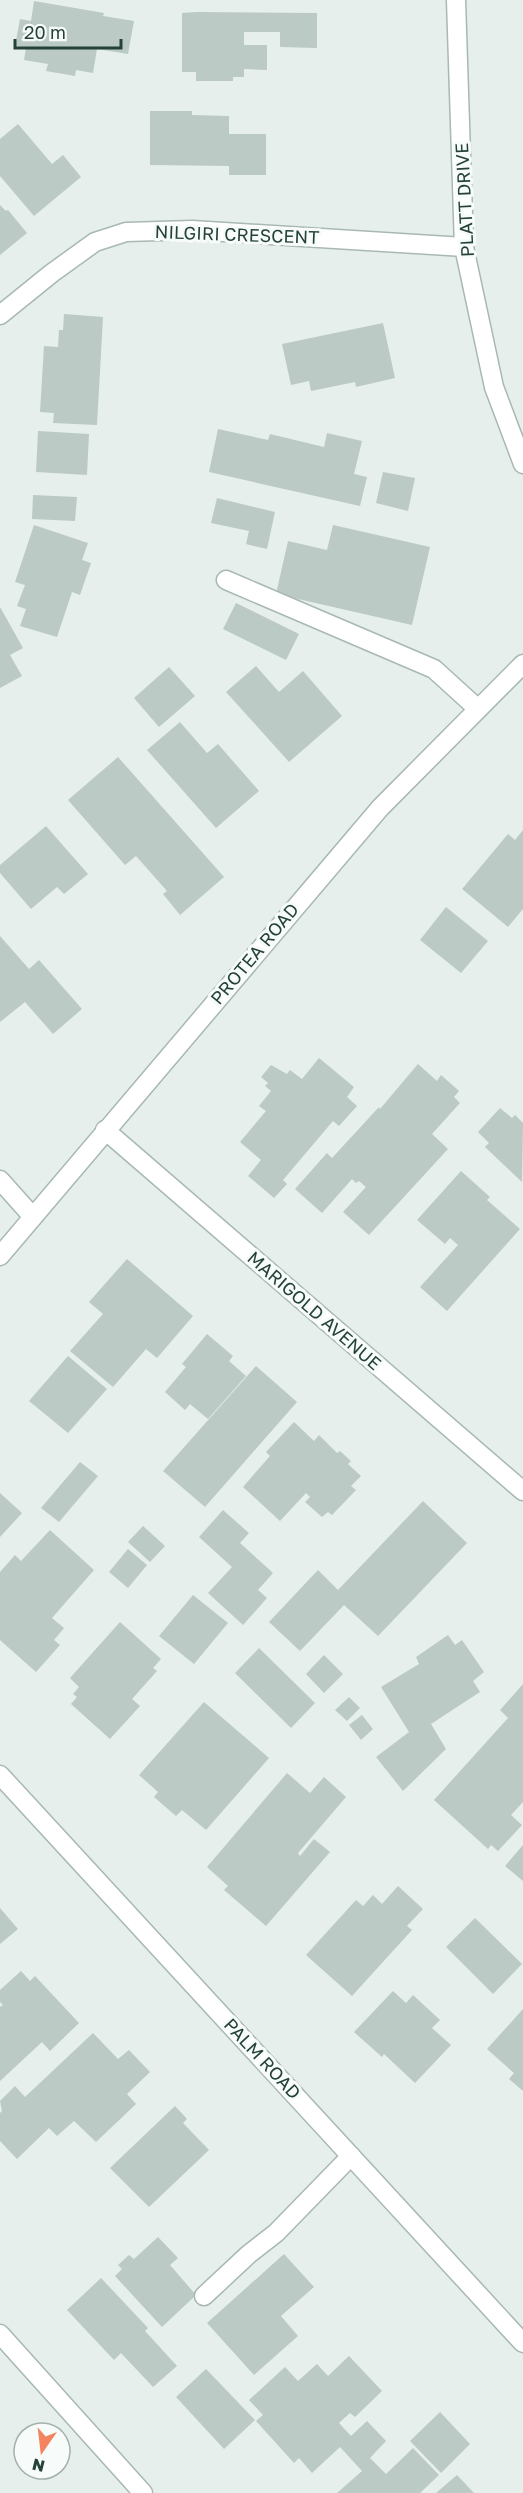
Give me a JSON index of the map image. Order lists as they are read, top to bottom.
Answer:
{
  "streets": {
    "street": [
      "PLATT DRIVE",
      "NILGIRI CRESCENT",
      "PROTEA ROAD",
      "MARIGOLD AVENUE",
      "PALM ROAD"
    ]
  },
  "crossings": [
    ["PLATT DRIVE", "NILGIRI CRESCENT"],
    ["PROTEA ROAD", "MARIGOLD AVENUE"]
  ],
  "scale_bar": "20 m",
  "north": "bottom"
}
